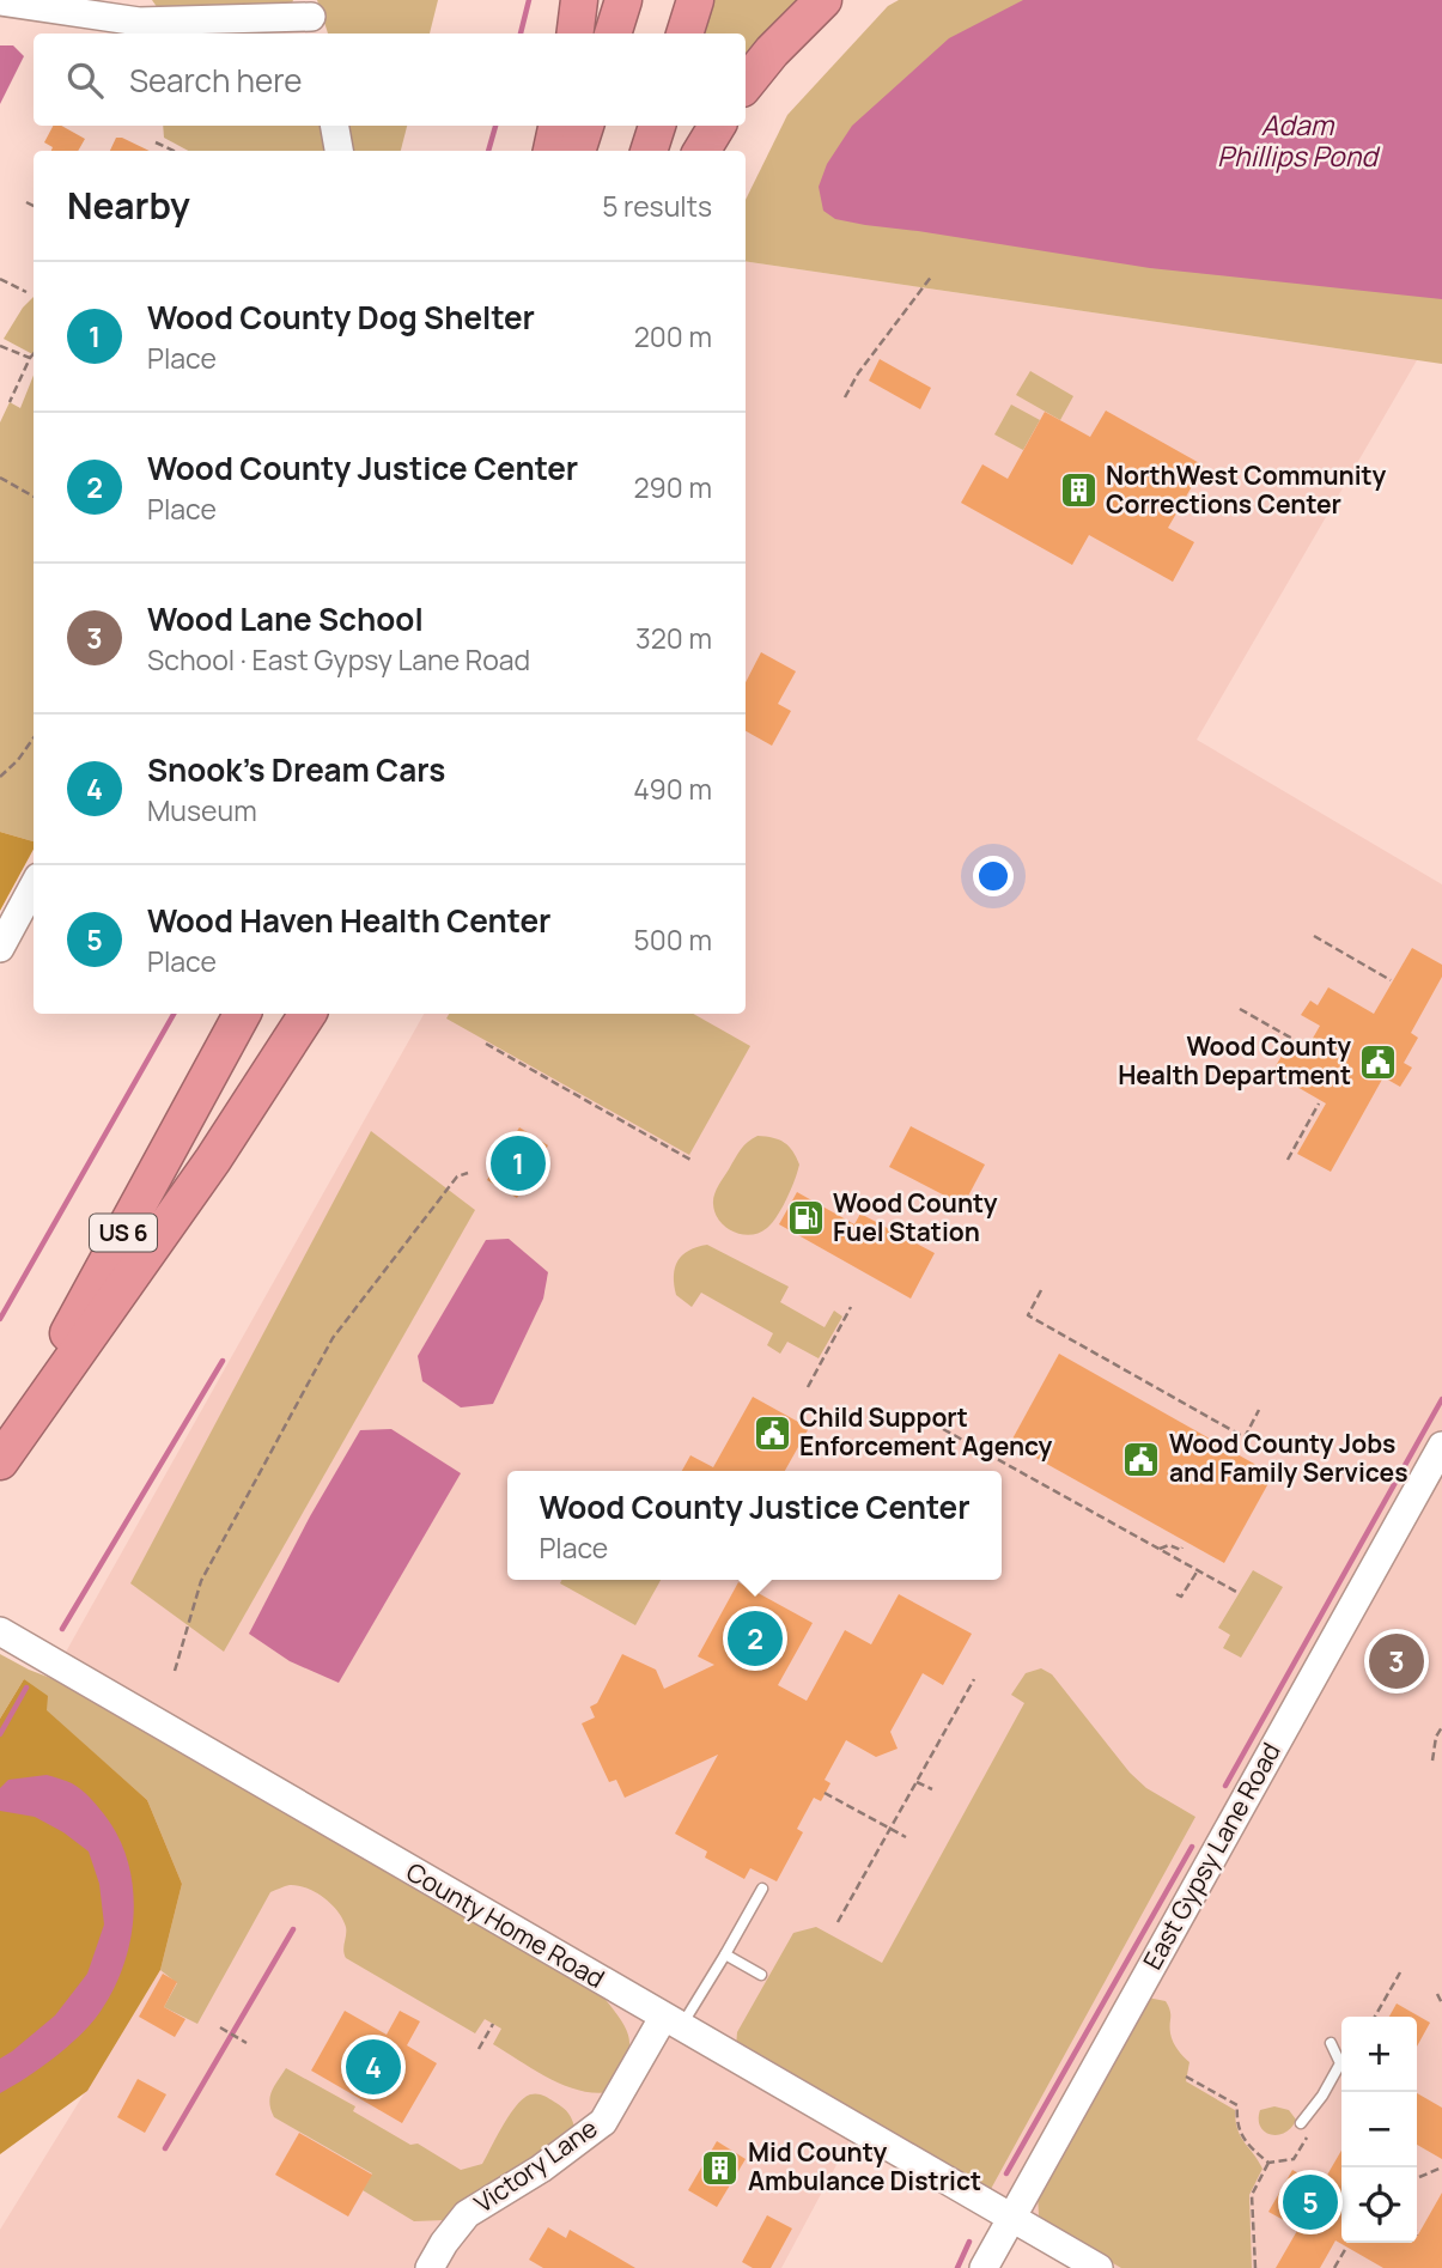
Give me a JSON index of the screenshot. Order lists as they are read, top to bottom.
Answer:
{
  "streets": {
    "highway": ["US 6"],
    "street": ["East Gypsy Lane Road", "County Home Road", "Victory Lane"]
  },
  "crossings": [
    ["East Gypsy Lane Road", "County Home Road"],
    ["County Home Road", "Victory Lane"]
  ],
  "water": ["Adam Phillips Pond"],
  "places": {
    "building": ["NorthWest Community Corrections Center", "Mid County Ambulance District"],
    "public building": ["Wood County Health Department", "Child Support Enforcement Agency", "Wood County Jobs and Family Services"],
    "fuel station": ["Wood County Fuel Station"]
  },
  "page": {
    "search": "Search here",
    "heading": ["Nearby", "5 results"],
    "list": [
      {
        "mark": "1",
        "name": "Wood County Dog Shelter",
        "note": "Place",
        "value": "200 m"
      },
      {
        "mark": "2",
        "name": "Wood County Justice Center",
        "note": "Place",
        "value": "290 m"
      },
      {
        "mark": "3",
        "name": "Wood Lane School",
        "note": "School · East Gypsy Lane Road",
        "value": "320 m"
      },
      {
        "mark": "4",
        "name": "Snook's Dream Cars",
        "note": "Museum",
        "value": "490 m"
      },
      {
        "mark": "5",
        "name": "Wood Haven Health Center",
        "note": "Place",
        "value": "500 m"
      }
    ],
    "pins": [
      "1",
      "2",
      "3",
      "4",
      "5"
    ],
    "popup": ["Wood County Justice Center", "Place"],
    "map_buttons": ["+", "−"]
  }
}
